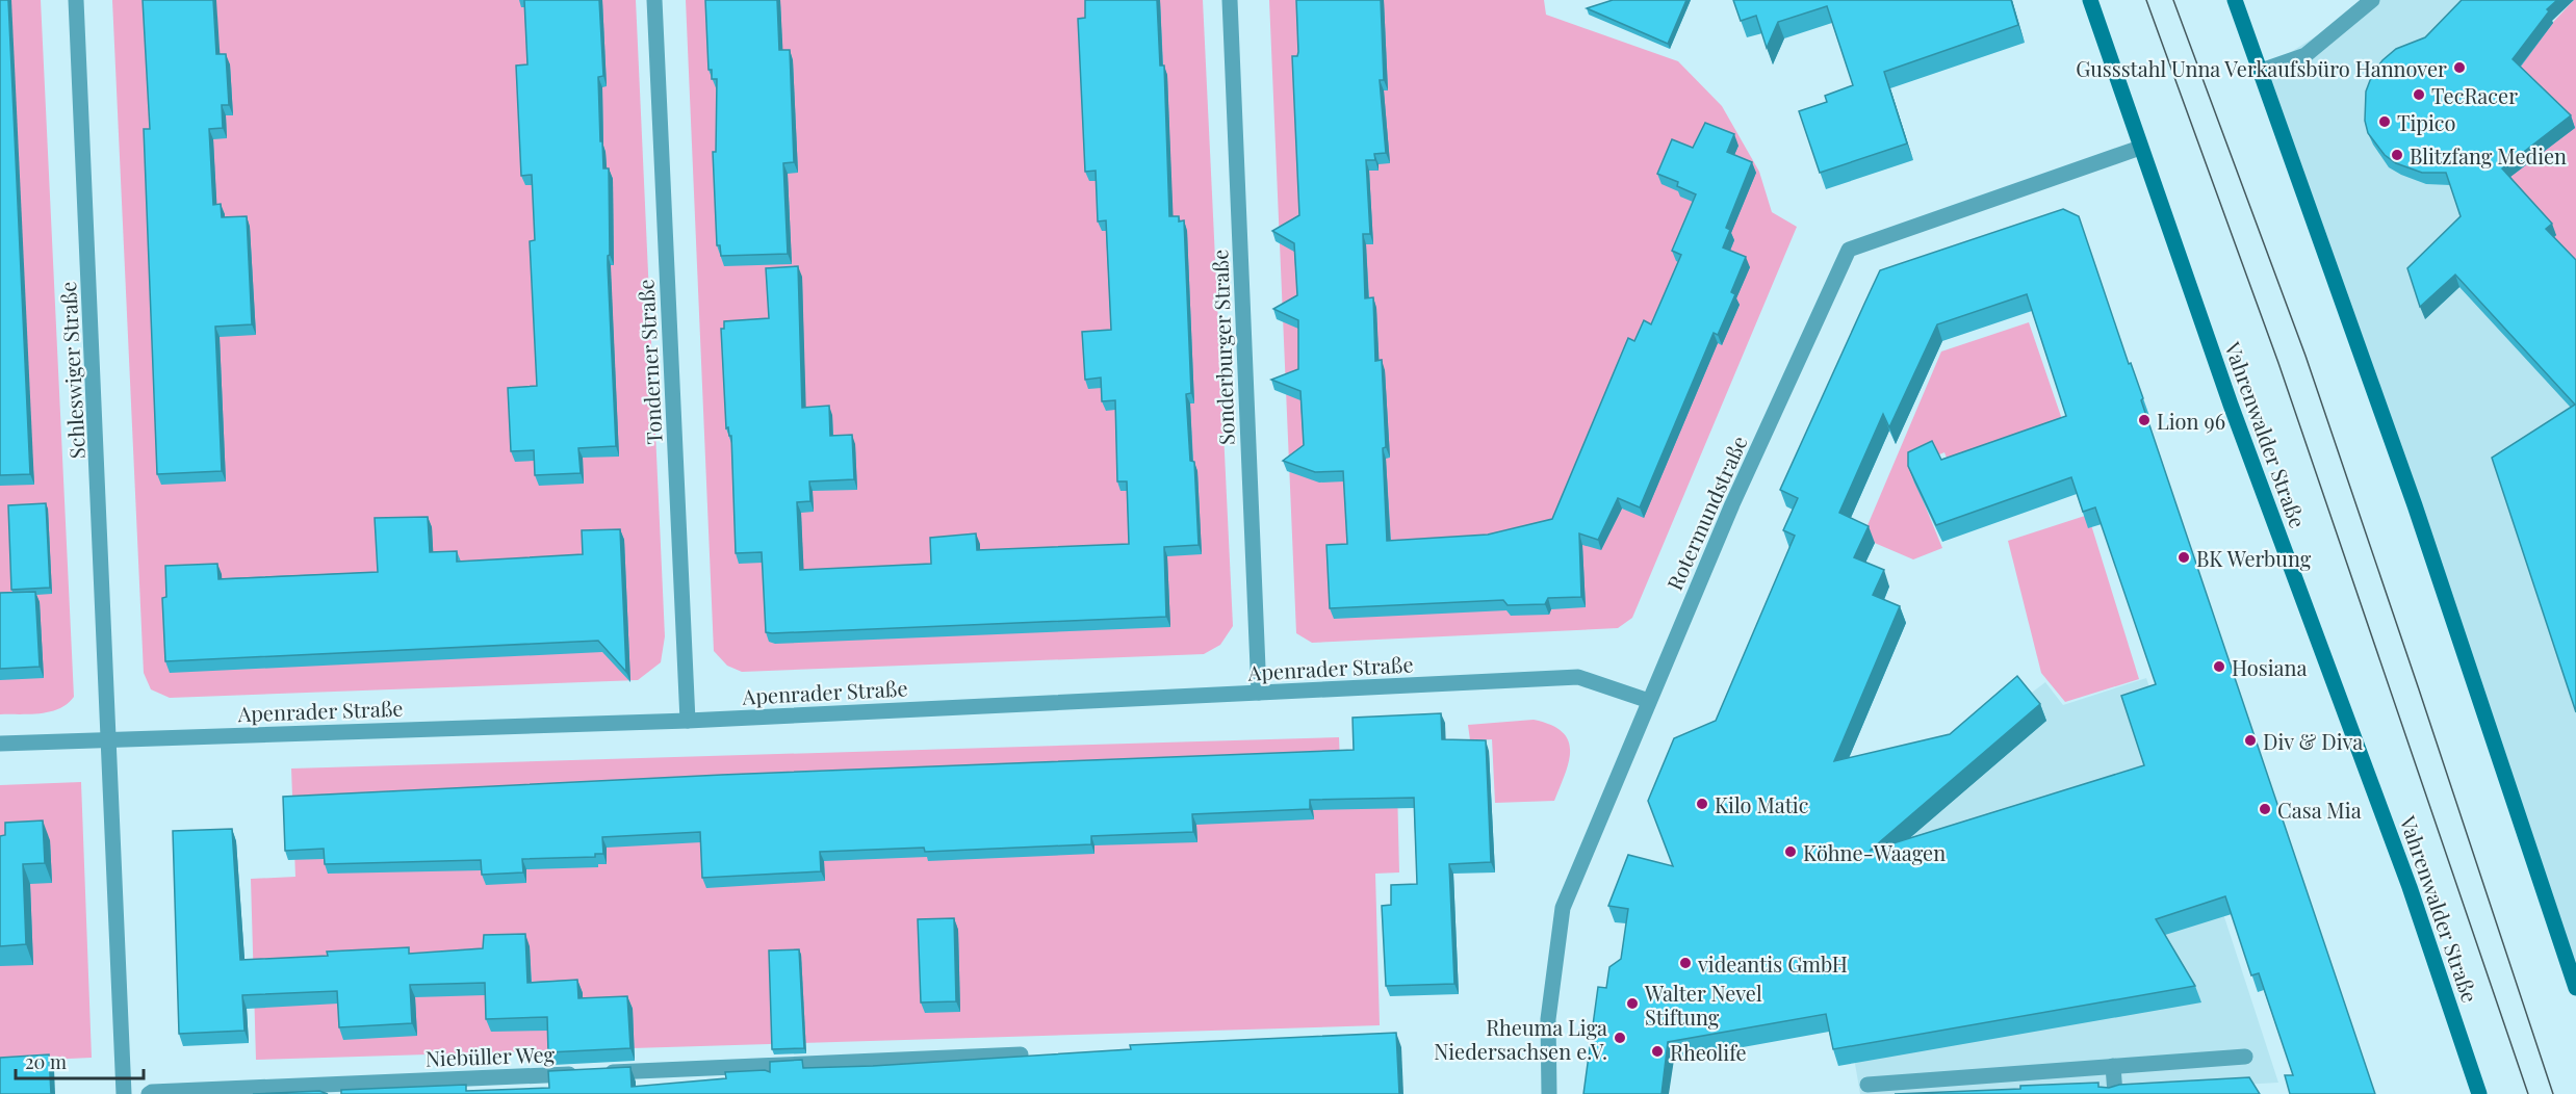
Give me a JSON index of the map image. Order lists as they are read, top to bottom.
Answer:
{
  "streets": {
    "main road": ["Vahrenwalder Straße"],
    "street": [
      "Sonderburger Straße",
      "Tonderner Straße",
      "Schleswiger Straße",
      "Rotermundstraße",
      "Apenrader Straße",
      "Niebüller Weg"
    ]
  },
  "crossings": [
    ["Sonderburger Straße", "Apenrader Straße"],
    ["Tonderner Straße", "Apenrader Straße"],
    ["Schleswiger Straße", "Apenrader Straße"],
    ["Vahrenwalder Straße", "Rotermundstraße"],
    ["Rotermundstraße", "Apenrader Straße"]
  ],
  "places": [
    "Gussstahl Unna Verkaufsbüro Hannover",
    "TecRacer",
    "Tipico",
    "Blitzfang Medien",
    "Lion 96",
    "BK Werbung",
    "Hosiana",
    "Div & Diva",
    "Kilo Matic",
    "Casa Mia",
    "Köhne-Waagen",
    "videantis GmbH",
    "Walter Nevel Stiftung",
    "Rheuma Liga Niedersachsen e.V.",
    "Rheolife"
  ],
  "scale_bar": "20 m"
}
